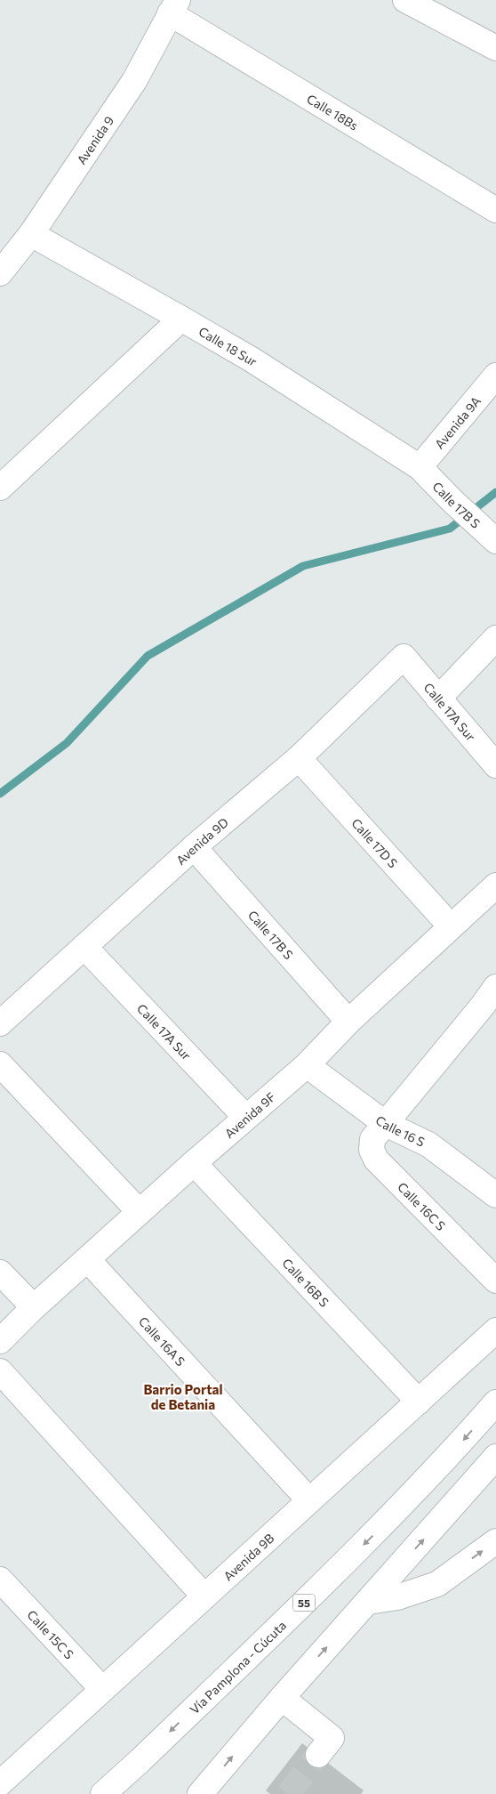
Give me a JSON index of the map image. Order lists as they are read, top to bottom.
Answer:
{
  "streets": {
    "main road": [
      "Calle 18Bs",
      "Avenida 9",
      "Calle 18 Sur",
      "Avenida 9A",
      "Calle 17B S",
      "Calle 17A Sur",
      "Avenida 9D",
      "Calle 17D S",
      "Avenida 9F",
      "Calle 16 S",
      "Calle 16C S",
      "Calle 16B S",
      "Calle 16A S",
      "Avenida 9B",
      "55",
      "Calle 15C S",
      "Vía Pamplona - Cúcuta"
    ]
  },
  "crossings": [
    ["Calle 18Bs", "Avenida 9"],
    ["Avenida 9", "Calle 18 Sur"],
    ["Calle 18 Sur", "Avenida 9A"],
    ["Calle 18 Sur", "Calle 17B S"],
    ["Avenida 9A", "Calle 17B S"],
    ["Calle 17B S", "Avenida 9D"],
    ["Calle 17B S", "Avenida 9F"],
    ["Calle 17A Sur", "Avenida 9D"],
    ["Calle 17A Sur", "Avenida 9F"],
    ["Avenida 9D", "Calle 17D S"],
    ["Calle 17D S", "Avenida 9F"],
    ["Avenida 9F", "Calle 16 S"],
    ["Avenida 9F", "Calle 16B S"],
    ["Avenida 9F", "Calle 16A S"],
    ["Calle 16 S", "Calle 16C S"],
    ["Calle 16B S", "Avenida 9B"],
    ["Calle 16A S", "Avenida 9B"],
    ["Avenida 9B", "Calle 15C S"]
  ],
  "districts": ["Barrio Portal de Betania"]
}
